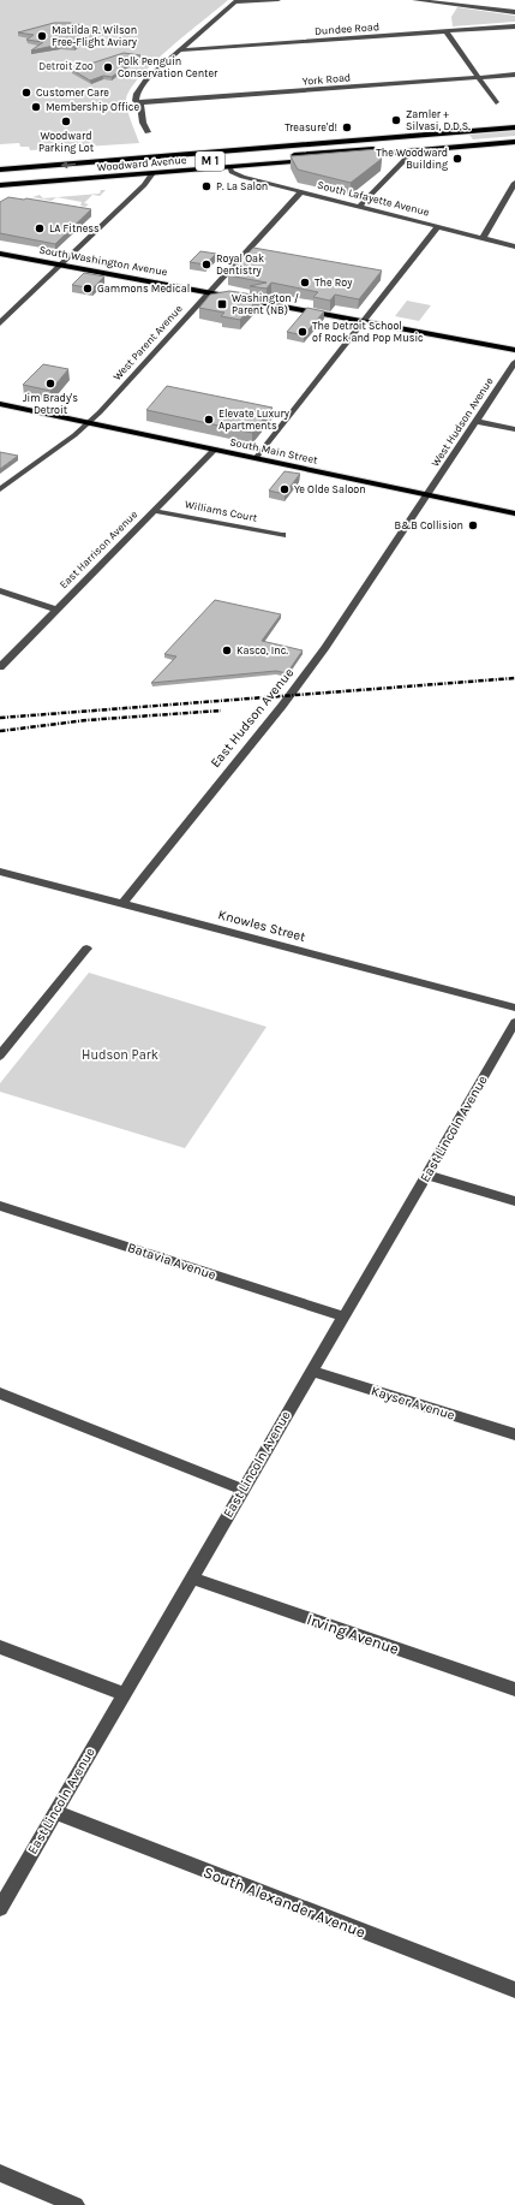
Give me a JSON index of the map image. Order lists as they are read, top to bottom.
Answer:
{
  "streets": {
    "main road": [
      "M 1",
      "Woodward Avenue",
      "South Washington Avenue",
      "South Main Street"
    ],
    "street": [
      "Dundee Road",
      "York Road",
      "South Lafayette Avenue",
      "West Parent Avenue",
      "West Hudson Avenue",
      "Williams Court",
      "East Harrison Avenue",
      "East Hudson Avenue",
      "Knowles Street",
      "East Lincoln Avenue",
      "Batavia Avenue",
      "Kayser Avenue",
      "Irving Avenue",
      "South Alexander Avenue"
    ]
  },
  "crossings": [
    ["Woodward Avenue", "South Lafayette Avenue"],
    ["South Lafayette Avenue", "West Parent Avenue"],
    ["South Washington Avenue", "West Parent Avenue"],
    ["West Parent Avenue", "South Main Street"],
    ["West Hudson Avenue", "South Main Street"],
    ["West Hudson Avenue", "East Hudson Avenue"],
    ["South Main Street", "East Harrison Avenue"],
    ["South Main Street", "East Hudson Avenue"],
    ["Williams Court", "East Harrison Avenue"],
    ["East Hudson Avenue", "Knowles Street"],
    ["East Lincoln Avenue", "Batavia Avenue"],
    ["East Lincoln Avenue", "Kayser Avenue"],
    ["East Lincoln Avenue", "Irving Avenue"],
    ["East Lincoln Avenue", "South Alexander Avenue"]
  ],
  "parks": ["Detroit Zoo", "Hudson Park"],
  "places": {
    "other": [
      "Matilda R. Wilson Free-Flight Aviary",
      "Polk Penguin Conservation Center",
      "Customer Care",
      "Membership Office",
      "Zamler + Silvasi, D.D.S.",
      "Woodward Parking Lot",
      "Treasure'd!",
      "The Woodward Building",
      "P. La Salon",
      "LA Fitness",
      "Royal Oak Dentistry",
      "The Roy",
      "Gammons Medical",
      "The Detroit School of Rock and Pop Music",
      "Jim Brady's Detroit",
      "Elevate Luxury Apartments",
      "Ye Olde Saloon",
      "B&B Collision",
      "Kasco, Inc."
    ],
    "transit": ["Washington / Parent (NB)"]
  }
}
